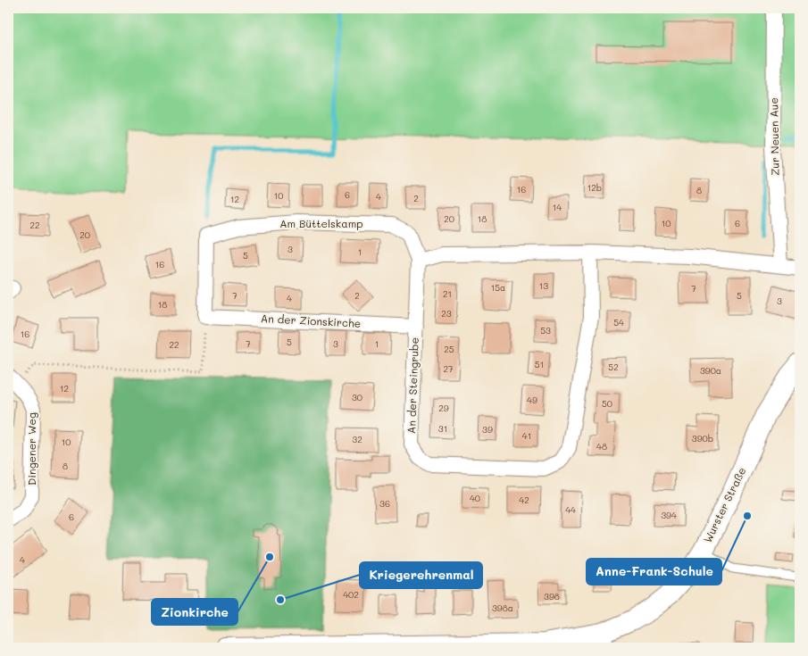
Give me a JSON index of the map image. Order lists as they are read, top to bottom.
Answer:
{
  "streets": {
    "main road": ["Wurster Straße"],
    "street": [
      "Zur Neuen Aue",
      "Am Büttelskamp",
      "An der Zionskirche",
      "An der Steingrube",
      "Dingener Weg"
    ]
  },
  "crossings": [
    ["Am Büttelskamp", "An der Zionskirche"],
    ["Am Büttelskamp", "An der Steingrube"],
    ["An der Zionskirche", "An der Steingrube"]
  ],
  "places": ["Anne-Frank-Schule", "Zionkirche", "Kriegerehrenmal"],
  "house_numbers": [
    "12b",
    "16",
    "8",
    "6",
    "10",
    "4",
    "2",
    "12",
    "14",
    "20",
    "18",
    "10",
    "6",
    "22",
    "20",
    "3",
    "1",
    "5",
    "16",
    "13",
    "15a",
    "7",
    "21",
    "7",
    "2",
    "5",
    "4",
    "3",
    "18",
    "23",
    "54",
    "53",
    "16",
    "5",
    "7",
    "3",
    "1",
    "22",
    "25",
    "51",
    "52",
    "27",
    "390a",
    "12",
    "30",
    "49",
    "50",
    "29",
    "31",
    "39",
    "41",
    "390b",
    "32",
    "10",
    "48",
    "8",
    "40",
    "42",
    "36",
    "44",
    "394",
    "6",
    "4",
    "402",
    "398",
    "398a"
  ]
}
